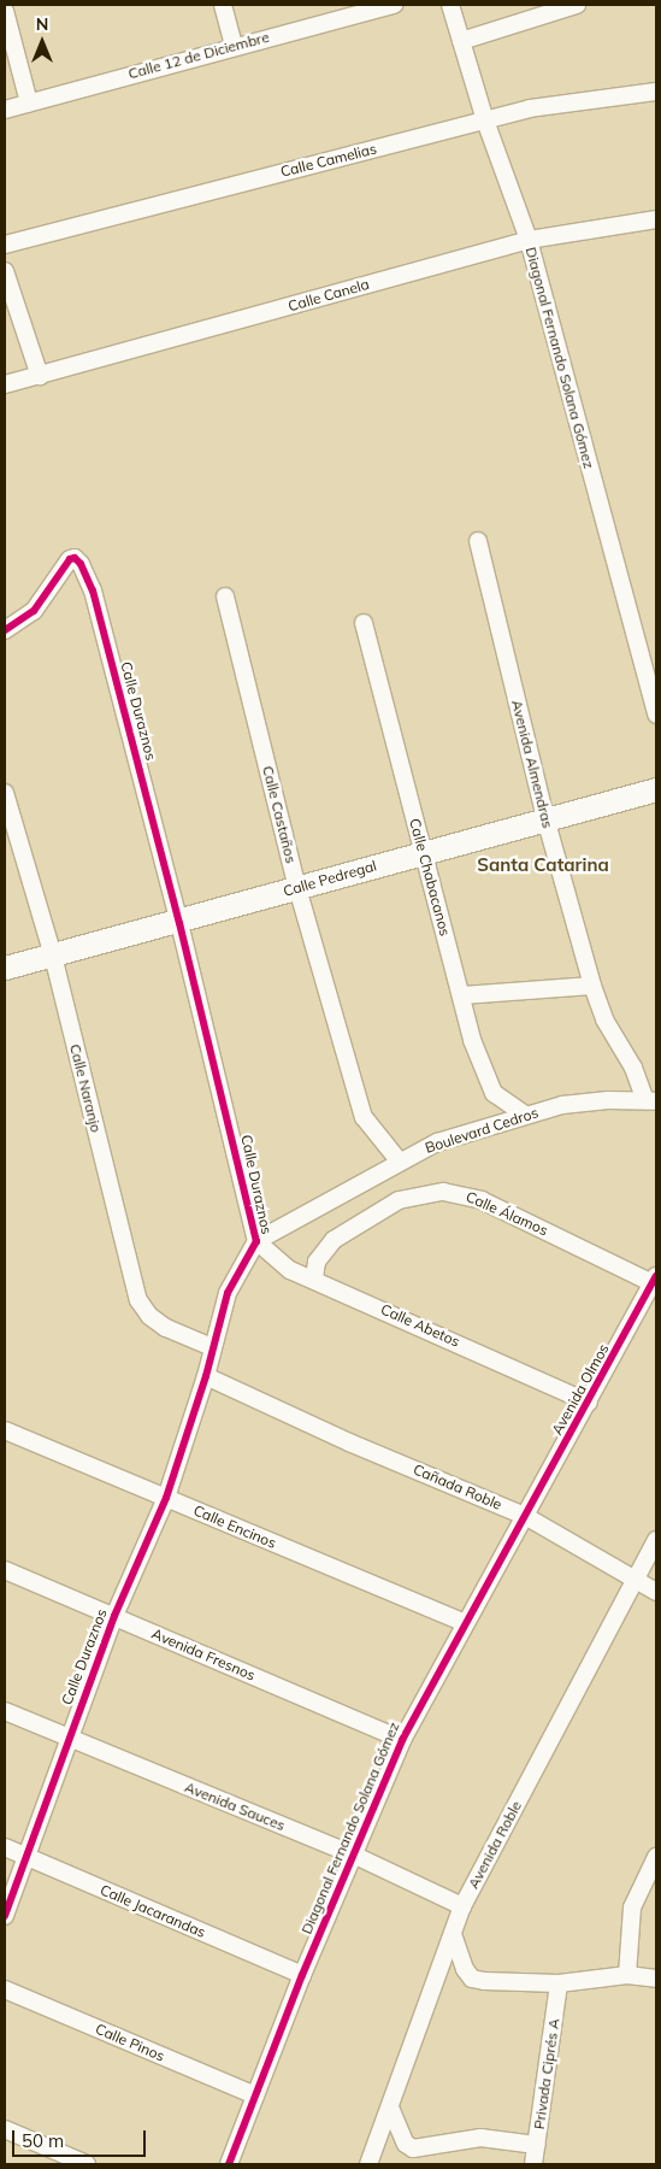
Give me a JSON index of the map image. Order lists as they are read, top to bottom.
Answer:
{
  "streets": {
    "street": [
      "Calle 12 de Diciembre",
      "Calle Camelias",
      "Calle Canela",
      "Diagonal Fernando Solana Gómez",
      "Calle Duraznos",
      "Avenida Almendras",
      "Calle Castaños",
      "Calle Chabacanos",
      "Calle Pedregal",
      "Calle Naranjo",
      "Boulevard Cedros",
      "Calle Álamos",
      "Calle Abetos",
      "Avenida Olmos",
      "Cañada Roble",
      "Calle Encinos",
      "Avenida Fresnos",
      "Avenida Sauces",
      "Avenida Roble",
      "Calle Jacarandas",
      "Calle Pinos",
      "Privada Ciprés A"
    ]
  },
  "crossings": [
    ["Calle Camelias", "Diagonal Fernando Solana Gómez"],
    ["Calle Canela", "Diagonal Fernando Solana Gómez"],
    ["Diagonal Fernando Solana Gómez", "Avenida Olmos"],
    ["Diagonal Fernando Solana Gómez", "Cañada Roble"],
    ["Diagonal Fernando Solana Gómez", "Calle Encinos"],
    ["Diagonal Fernando Solana Gómez", "Avenida Fresnos"],
    ["Diagonal Fernando Solana Gómez", "Avenida Sauces"],
    ["Diagonal Fernando Solana Gómez", "Calle Jacarandas"],
    ["Diagonal Fernando Solana Gómez", "Calle Pinos"],
    ["Calle Duraznos", "Calle Pedregal"],
    ["Calle Duraznos", "Calle Naranjo"],
    ["Calle Duraznos", "Boulevard Cedros"],
    ["Calle Duraznos", "Calle Abetos"],
    ["Calle Duraznos", "Cañada Roble"],
    ["Calle Duraznos", "Calle Encinos"],
    ["Calle Duraznos", "Avenida Fresnos"],
    ["Calle Duraznos", "Avenida Sauces"],
    ["Calle Duraznos", "Calle Jacarandas"],
    ["Avenida Almendras", "Calle Pedregal"],
    ["Avenida Almendras", "Boulevard Cedros"],
    ["Calle Castaños", "Calle Pedregal"],
    ["Calle Castaños", "Boulevard Cedros"],
    ["Calle Chabacanos", "Calle Pedregal"],
    ["Calle Chabacanos", "Boulevard Cedros"],
    ["Calle Pedregal", "Calle Naranjo"],
    ["Boulevard Cedros", "Calle Abetos"],
    ["Calle Álamos", "Calle Abetos"],
    ["Calle Álamos", "Avenida Olmos"],
    ["Calle Abetos", "Avenida Olmos"],
    ["Avenida Olmos", "Cañada Roble"],
    ["Cañada Roble", "Avenida Roble"],
    ["Avenida Sauces", "Avenida Roble"]
  ],
  "districts": ["Santa Catarina"],
  "scale_bar": "50 m",
  "north": "top"
}
